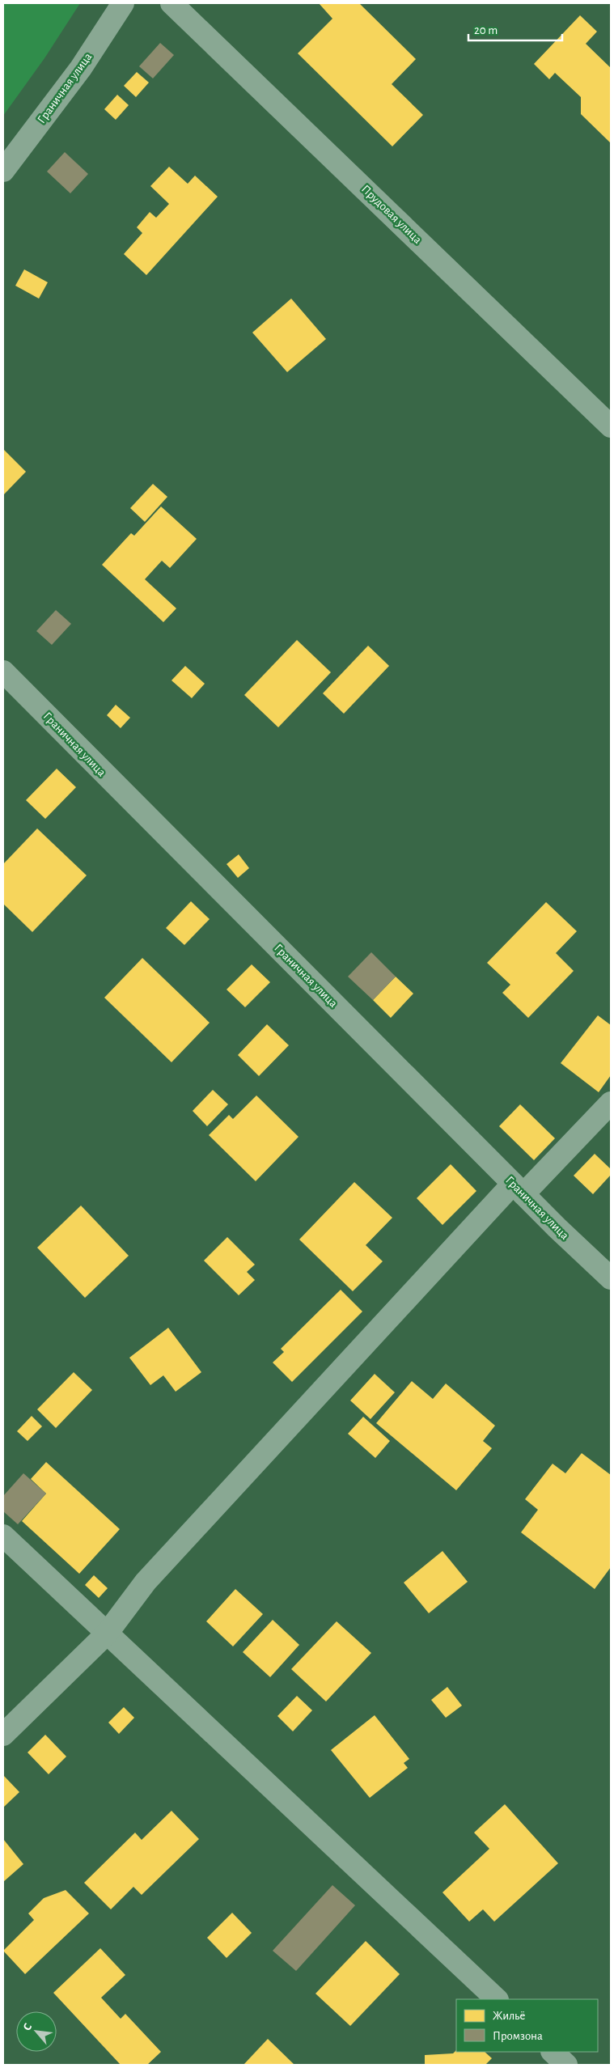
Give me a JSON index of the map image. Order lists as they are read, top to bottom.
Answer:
{
  "streets": {
    "street": ["Граничная улица", "Прудовая улица"]
  },
  "legend": ["Жильё", "Промзона"],
  "scale_bar": "20 m",
  "north": "top left"
}
